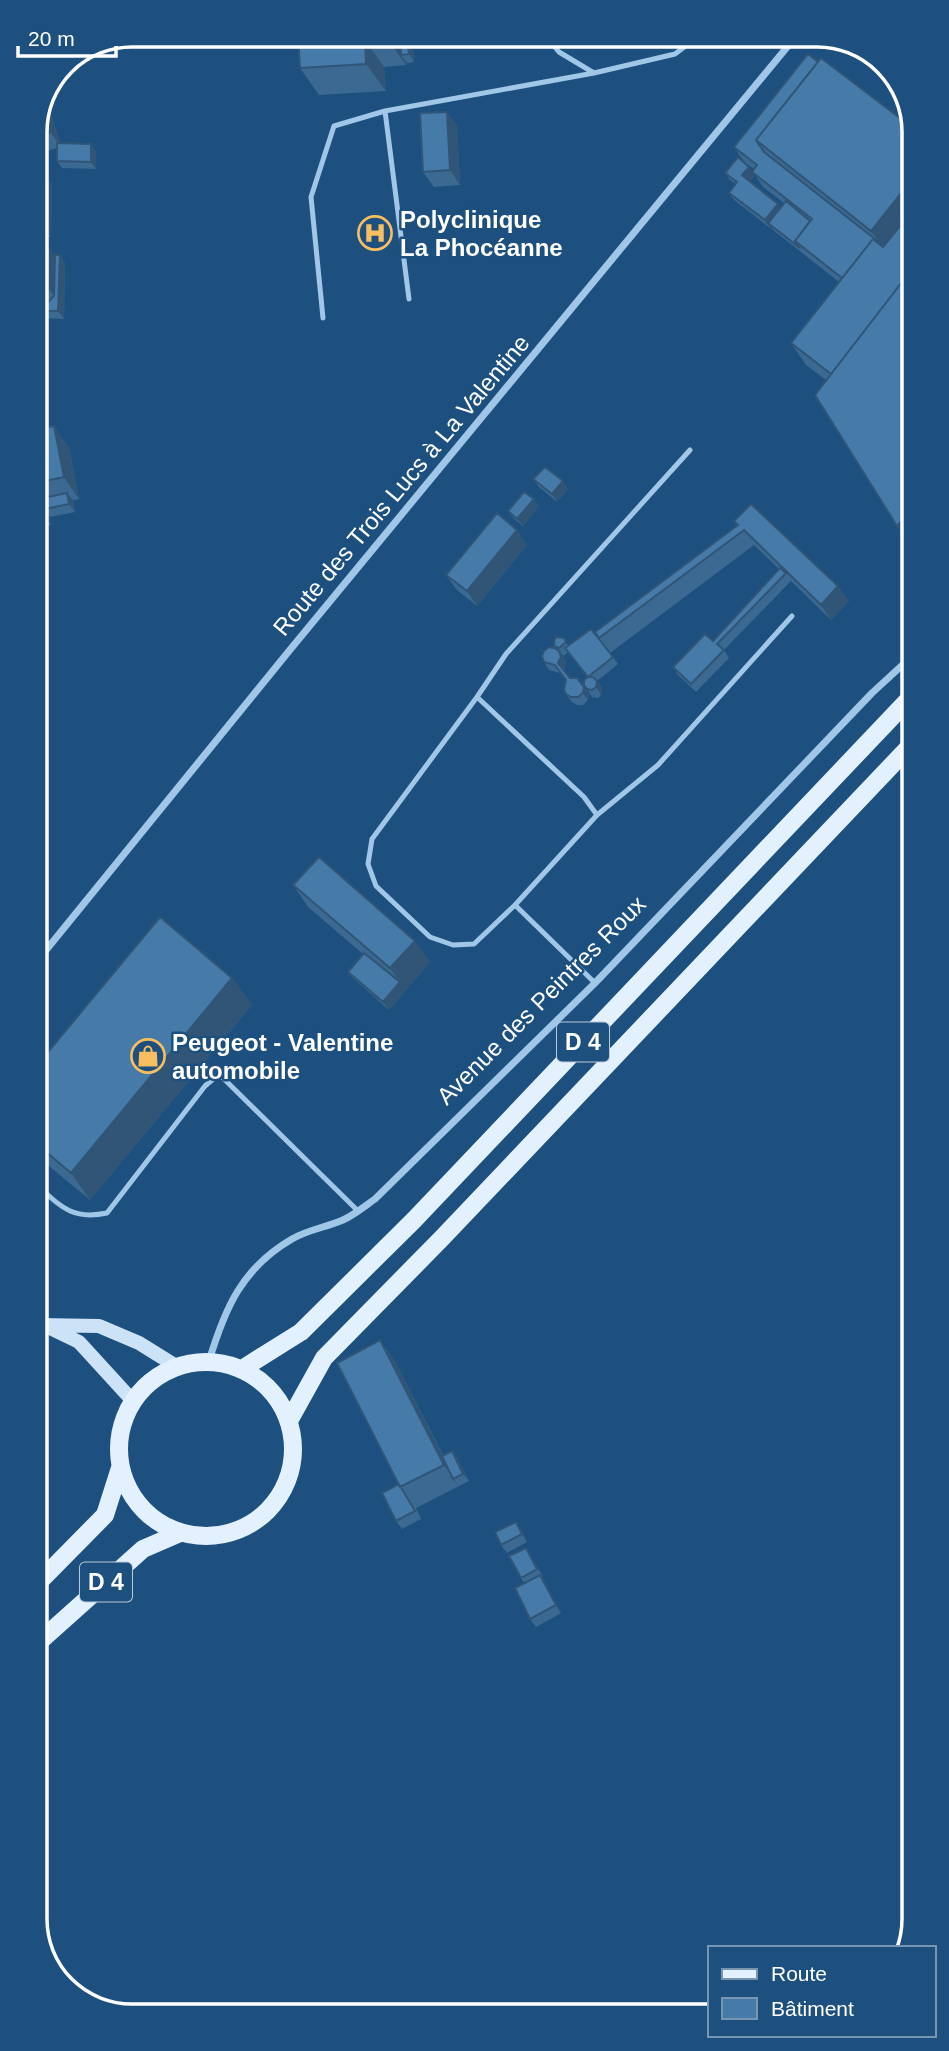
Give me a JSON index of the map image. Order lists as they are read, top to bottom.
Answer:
{
  "streets": {
    "main road": ["D 4"],
    "street": ["Route des Trois Lucs à La Valentine", "Avenue des Peintres Roux"]
  },
  "crossings": [
    ["Avenue des Peintres Roux", "D 4"]
  ],
  "places": {
    "hospital": ["Polyclinique La Phocéanne"],
    "shop": ["Peugeot - Valentine automobile"]
  },
  "legend": ["Route", "Bâtiment"],
  "scale_bar": "20 m"
}
